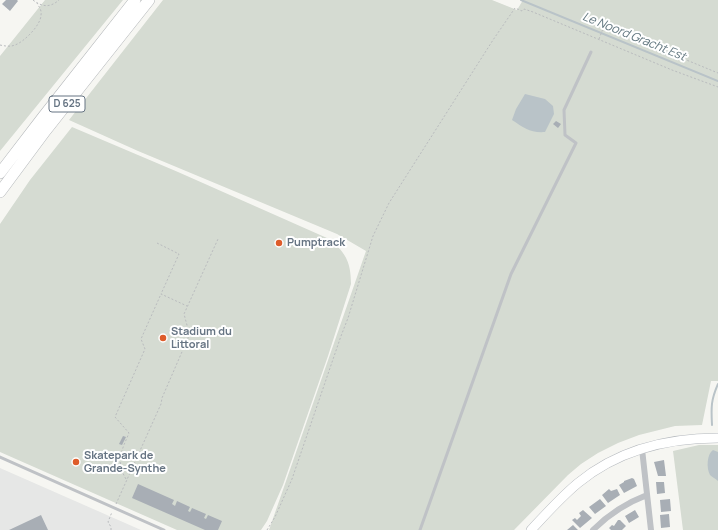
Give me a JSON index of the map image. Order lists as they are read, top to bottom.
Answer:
{
  "streets": {
    "highway": ["D 625"]
  },
  "water": ["Le Noord Gracht Est"],
  "places": ["Pumptrack", "Stadium du Littoral", "Skatepark de Grande-Synthe"]
}
